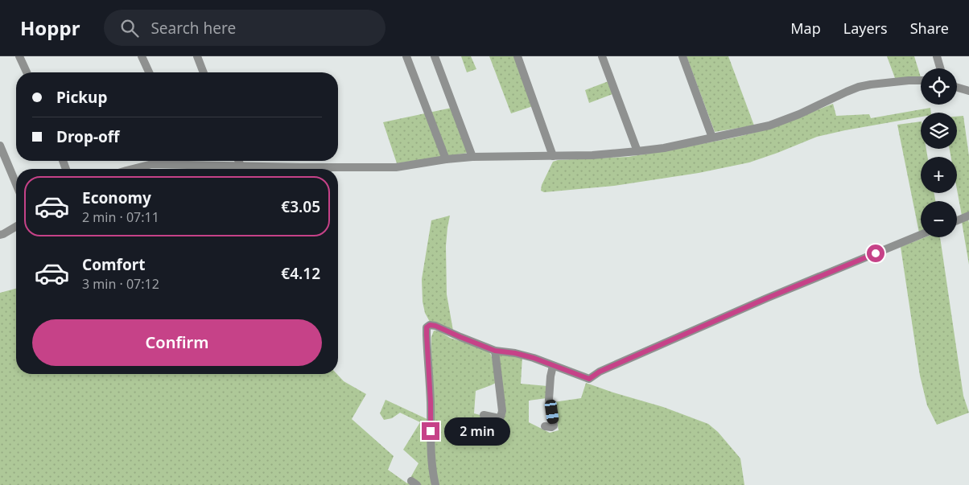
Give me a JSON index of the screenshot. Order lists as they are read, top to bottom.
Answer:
{
  "page": {
    "header": "Hoppr",
    "search": "Search here",
    "nav": ["Map", "Layers", "Share"],
    "map_buttons": ["+", "−"],
    "banner": ["Pickup", "Drop-off"],
    "list": [
      {
        "name": "Economy",
        "note": "2 min · 07:11",
        "value": "€3.05"
      },
      {
        "name": "Comfort",
        "note": "3 min · 07:12",
        "value": "€4.12"
      }
    ],
    "buttons": "Confirm",
    "bubble": "2 min"
  }
}
